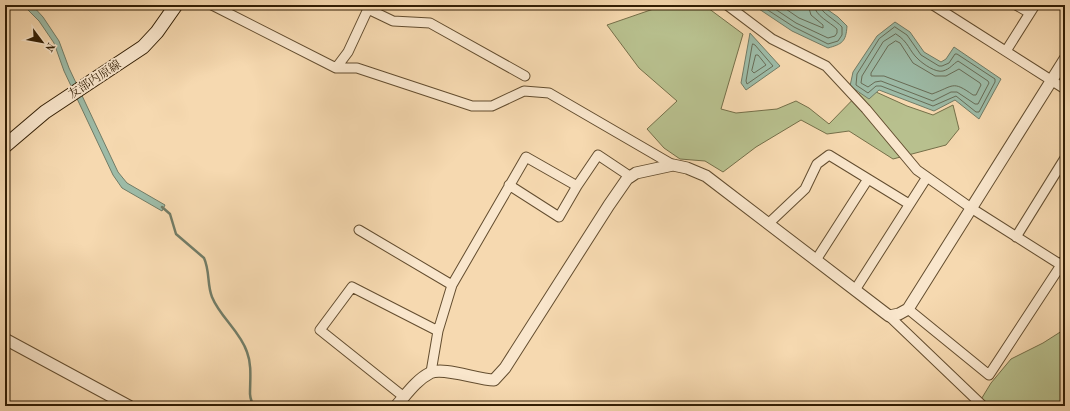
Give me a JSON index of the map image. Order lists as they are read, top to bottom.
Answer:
{
  "streets": {
    "main road": ["友部内原線"]
  },
  "north": "bottom right"
}
